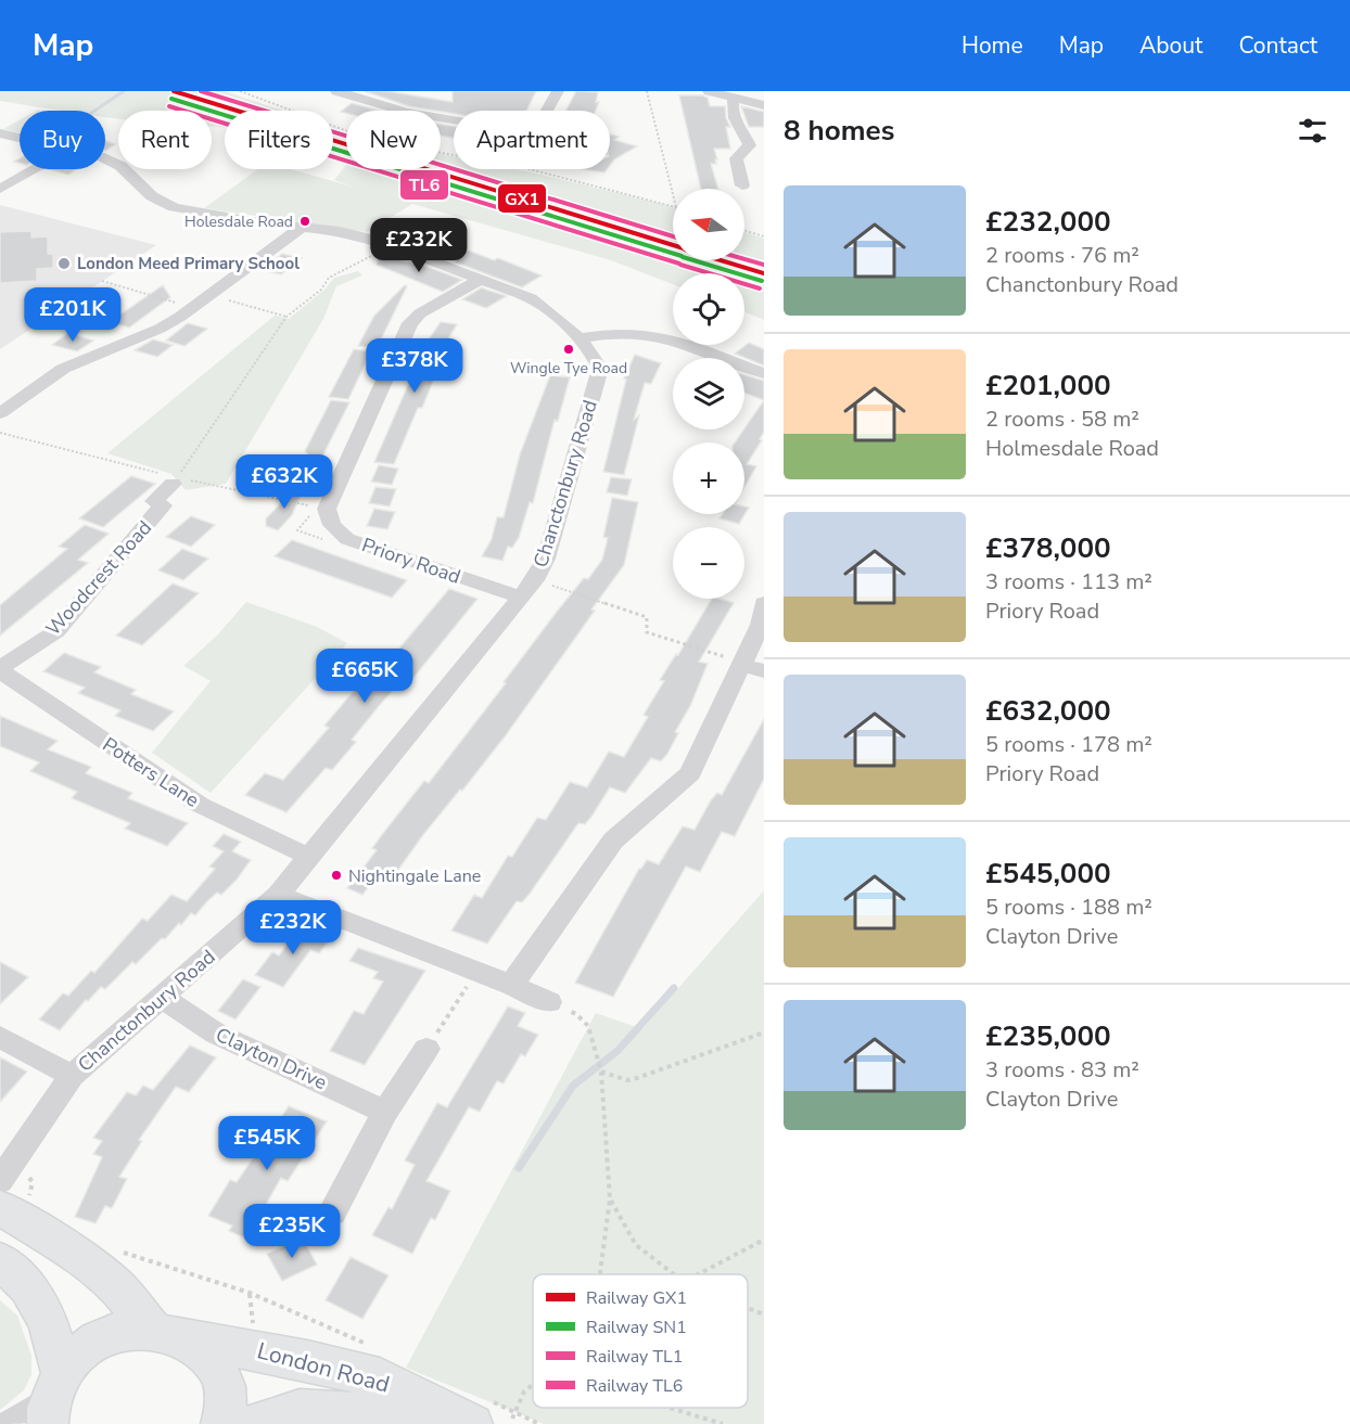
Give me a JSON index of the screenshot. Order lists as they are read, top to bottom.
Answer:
{
  "streets": {
    "main road": ["London Road"],
    "street": [
      "Chanctonbury Road",
      "Priory Road",
      "Woodcrest Road",
      "Potters Lane",
      "Clayton Drive"
    ]
  },
  "crossings": [
    ["Chanctonbury Road", "Priory Road"],
    ["Chanctonbury Road", "Potters Lane"],
    ["Chanctonbury Road", "Clayton Drive"],
    ["Woodcrest Road", "Potters Lane"]
  ],
  "places": [
    "Holesdale Road",
    "London Meed Primary School",
    "Wingle Tye Road",
    "Nightingale Lane"
  ],
  "lines": [
    "rail line GX1",
    "rail line TL1",
    "rail line SN1",
    "rail line TL6"
  ],
  "legend": [
    "Railway GX1",
    "Railway SN1",
    "Railway TL1",
    "Railway TL6"
  ],
  "north": "left",
  "page": {
    "header": "Map",
    "nav": [
      "Home",
      "Map",
      "About",
      "Contact"
    ],
    "heading": "8 homes",
    "chip": [
      "Buy",
      "Rent",
      "Filters",
      "New",
      "Apartment"
    ],
    "list": [
      {
        "name": "£232,000",
        "note": "2 rooms · 76 m² · Chanctonbury Road"
      },
      {
        "name": "£201,000",
        "note": "2 rooms · 58 m² · Holmesdale Road"
      },
      {
        "name": "£378,000",
        "note": "3 rooms · 113 m² · Priory Road"
      },
      {
        "name": "£632,000",
        "note": "5 rooms · 178 m² · Priory Road"
      },
      {
        "name": "£545,000",
        "note": "5 rooms · 188 m² · Clayton Drive"
      },
      {
        "name": "£235,000",
        "note": "3 rooms · 83 m² · Clayton Drive"
      }
    ],
    "map_buttons": ["+", "−"],
    "price": [
      "£232K",
      "£201K",
      "£378K",
      "£632K",
      "£665K",
      "£232K",
      "£545K",
      "£235K"
    ]
  }
}
